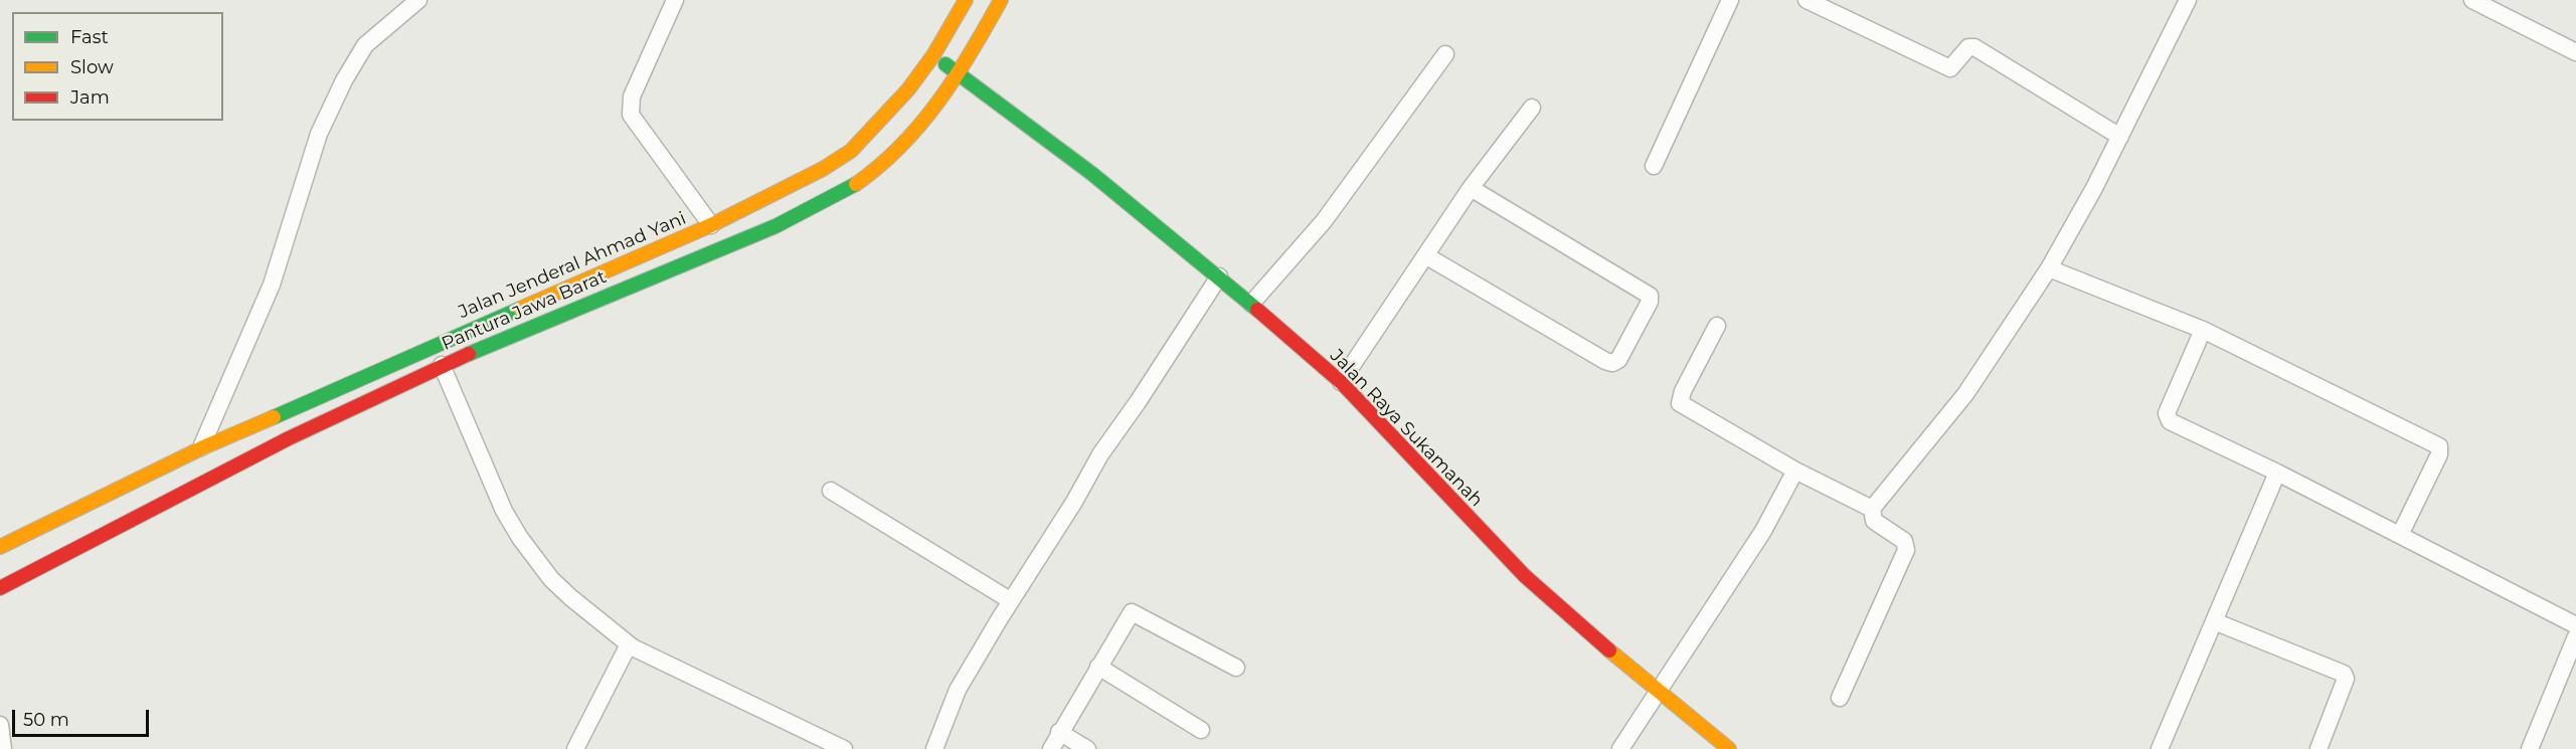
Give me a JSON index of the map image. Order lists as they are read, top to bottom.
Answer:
{
  "streets": {
    "main road": ["Jalan Jenderal Ahmad Yani", "Pantura Jawa Barat", "Jalan Raya Sukamanah"]
  },
  "crossings": [
    ["Jalan Jenderal Ahmad Yani", "Jalan Raya Sukamanah"],
    ["Pantura Jawa Barat", "Jalan Raya Sukamanah"]
  ],
  "legend": ["Fast", "Slow", "Jam"],
  "scale_bar": "50 m"
}
